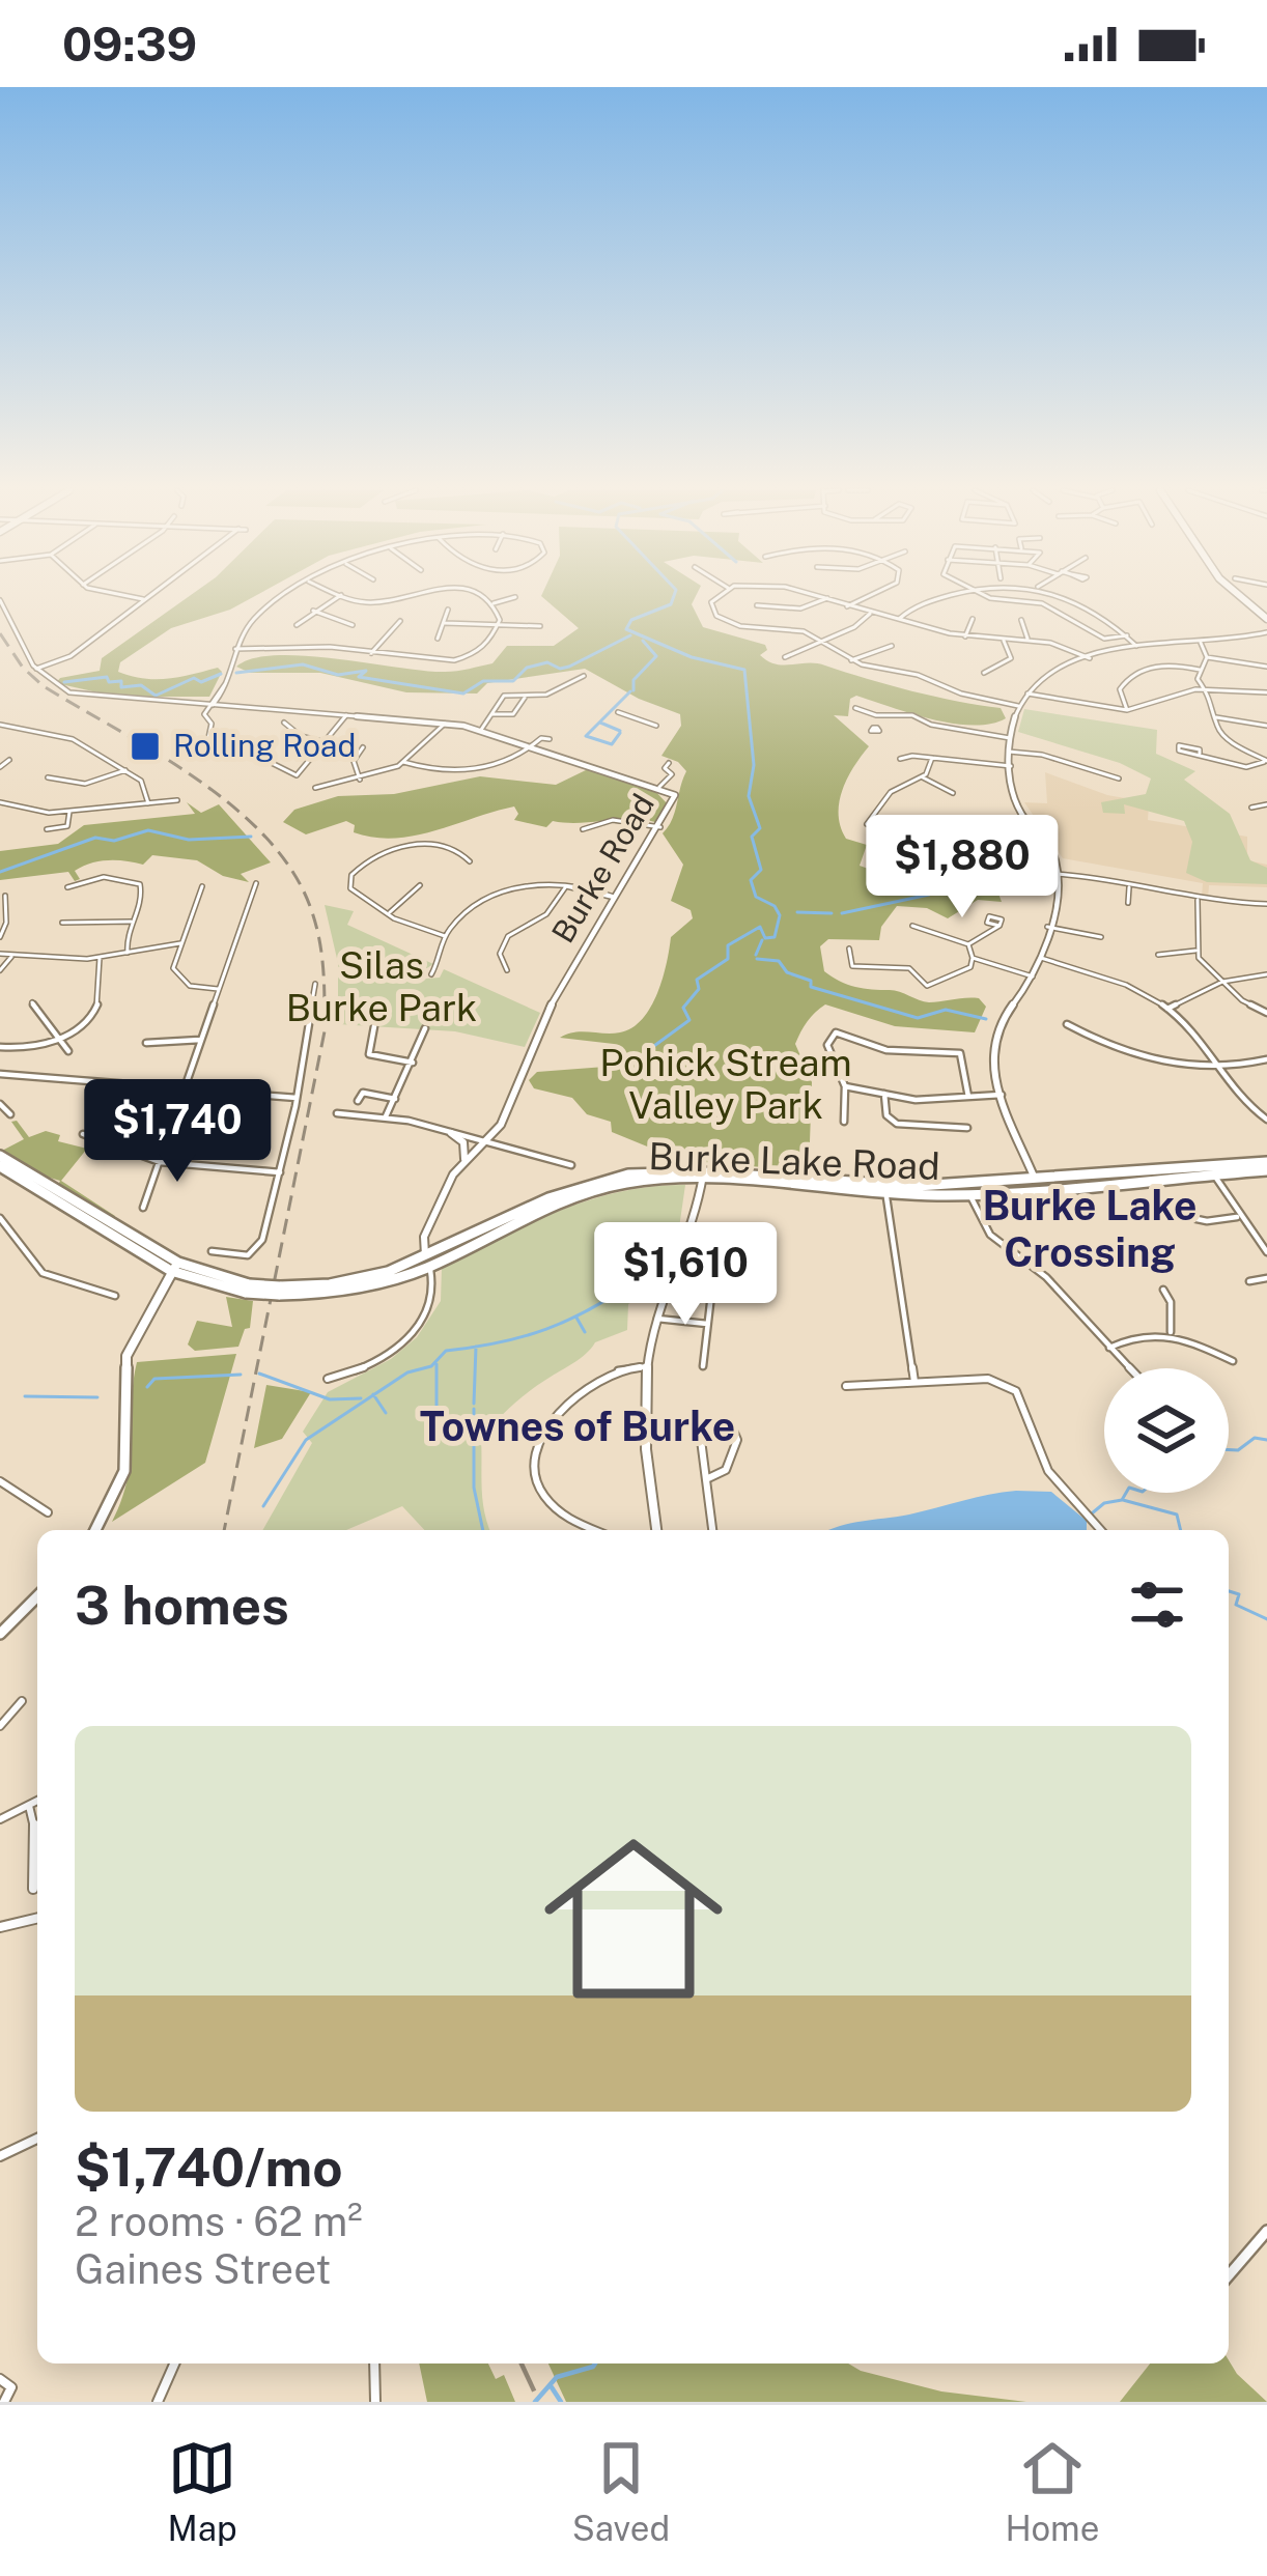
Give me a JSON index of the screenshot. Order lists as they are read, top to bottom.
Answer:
{
  "streets": {
    "main road": ["Burke Lake Road"],
    "street": ["Burke Road"]
  },
  "crossings": [
    ["Burke Road", "Burke Lake Road"]
  ],
  "districts": ["Burke Lake Crossing", "Townes of Burke"],
  "parks": ["Silas Burke Park", "Pohick Stream Valley Park"],
  "places": {
    "transit": ["Rolling Road"]
  },
  "page": {
    "status": "09:39",
    "price": ["$1,880", "$1,740", "$1,610"],
    "heading": "3 homes",
    "list": [
      {
        "name": "$1,740/mo",
        "note": "2 rooms · 62 m² · Gaines Street"
      }
    ],
    "tabs": ["Map", "Saved", "Home"]
  }
}
